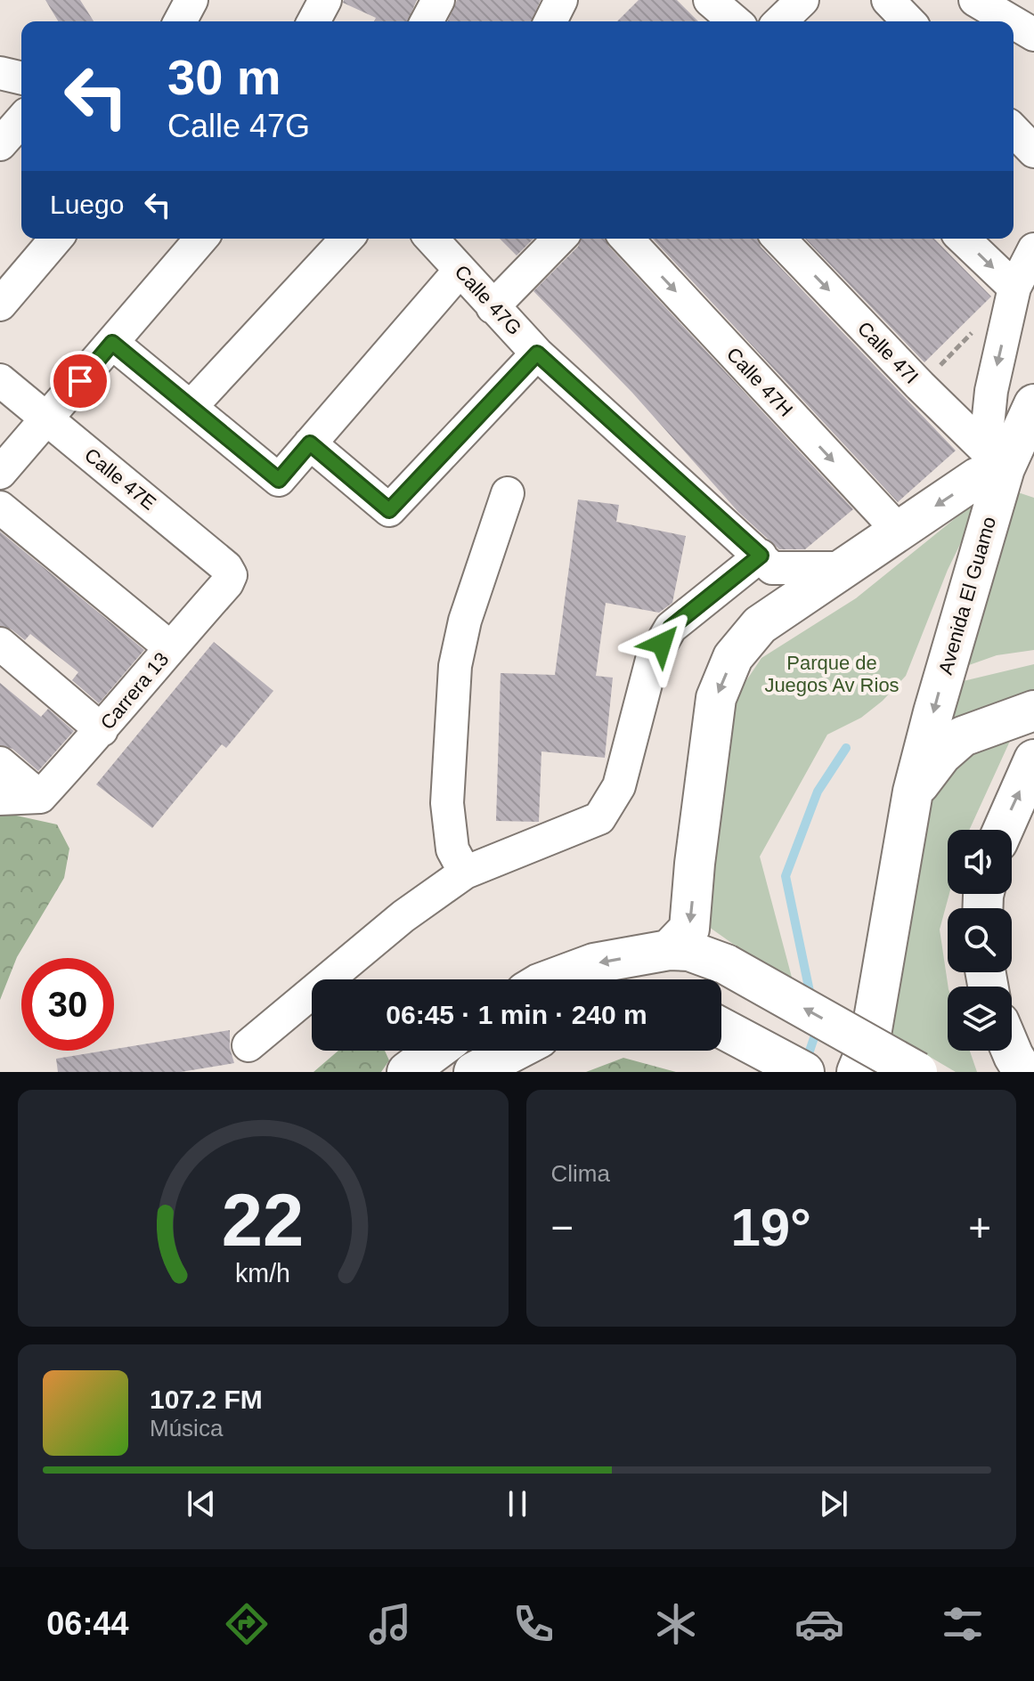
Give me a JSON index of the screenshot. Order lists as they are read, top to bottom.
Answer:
{
  "streets": {
    "main road": ["Avenida El Guamo"],
    "street": [
      "Calle 47G",
      "Calle 47I",
      "Calle 47H",
      "Calle 47E",
      "Carrera 13"
    ]
  },
  "crossings": [
    ["Calle 47I", "Avenida El Guamo"],
    ["Calle 47E", "Carrera 13"]
  ],
  "one_way": ["Calle 47H"],
  "parks": ["Parque de Juegos Av Rios"],
  "page": {
    "turn": ["30 m", "Calle 47G"],
    "then": "Luego",
    "limit": "30",
    "trip": "06:45 · 1 min · 240 m",
    "tile": "Clima",
    "heat": ["−", "19°", "+"],
    "song": ["107.2 FM", "Música"],
    "tabs": "06:44",
    "gauge": ["22", "km/h"]
  }
}
